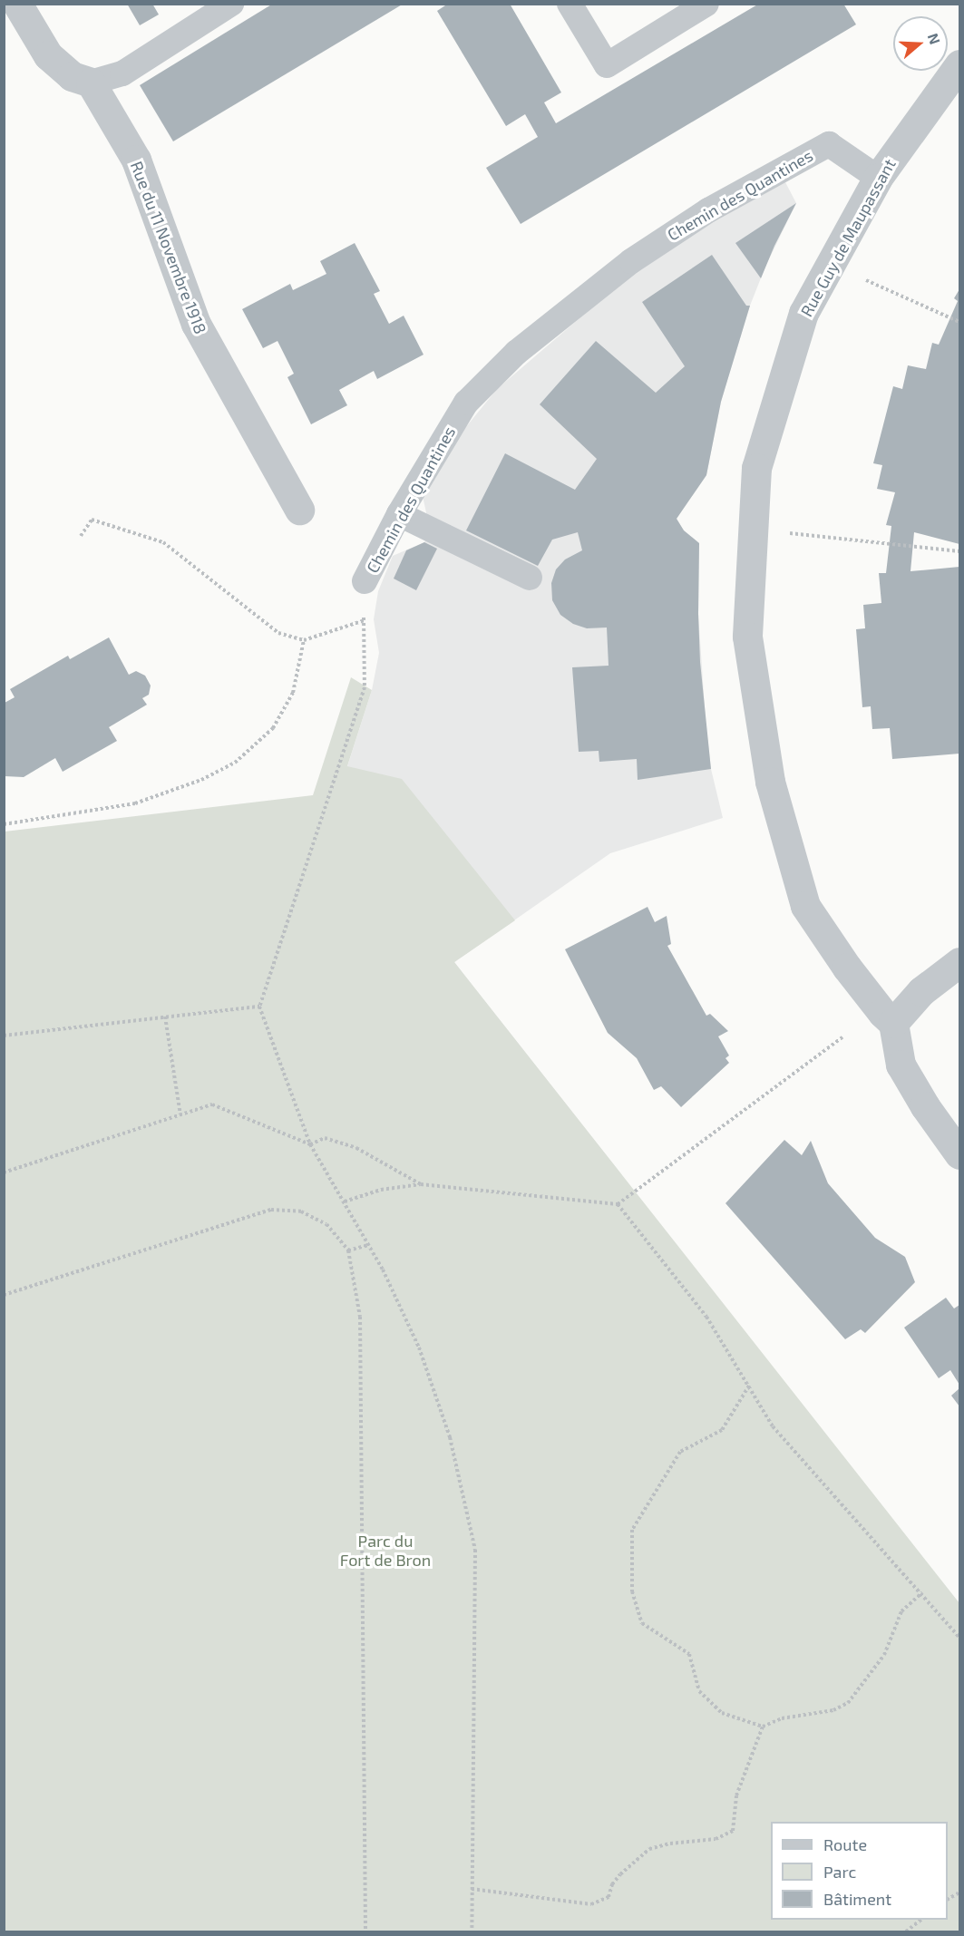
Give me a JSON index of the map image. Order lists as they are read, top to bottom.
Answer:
{
  "streets": {
    "street": ["Rue Guy de Maupassant", "Rue du 11 Novembre 1918"],
    "lane": ["Chemin des Quantines"]
  },
  "crossings": [
    ["Chemin des Quantines", "Rue Guy de Maupassant"]
  ],
  "parks": ["Parc du Fort de Bron"],
  "legend": ["Route", "Parc", "Bâtiment"],
  "north": "right"
}
